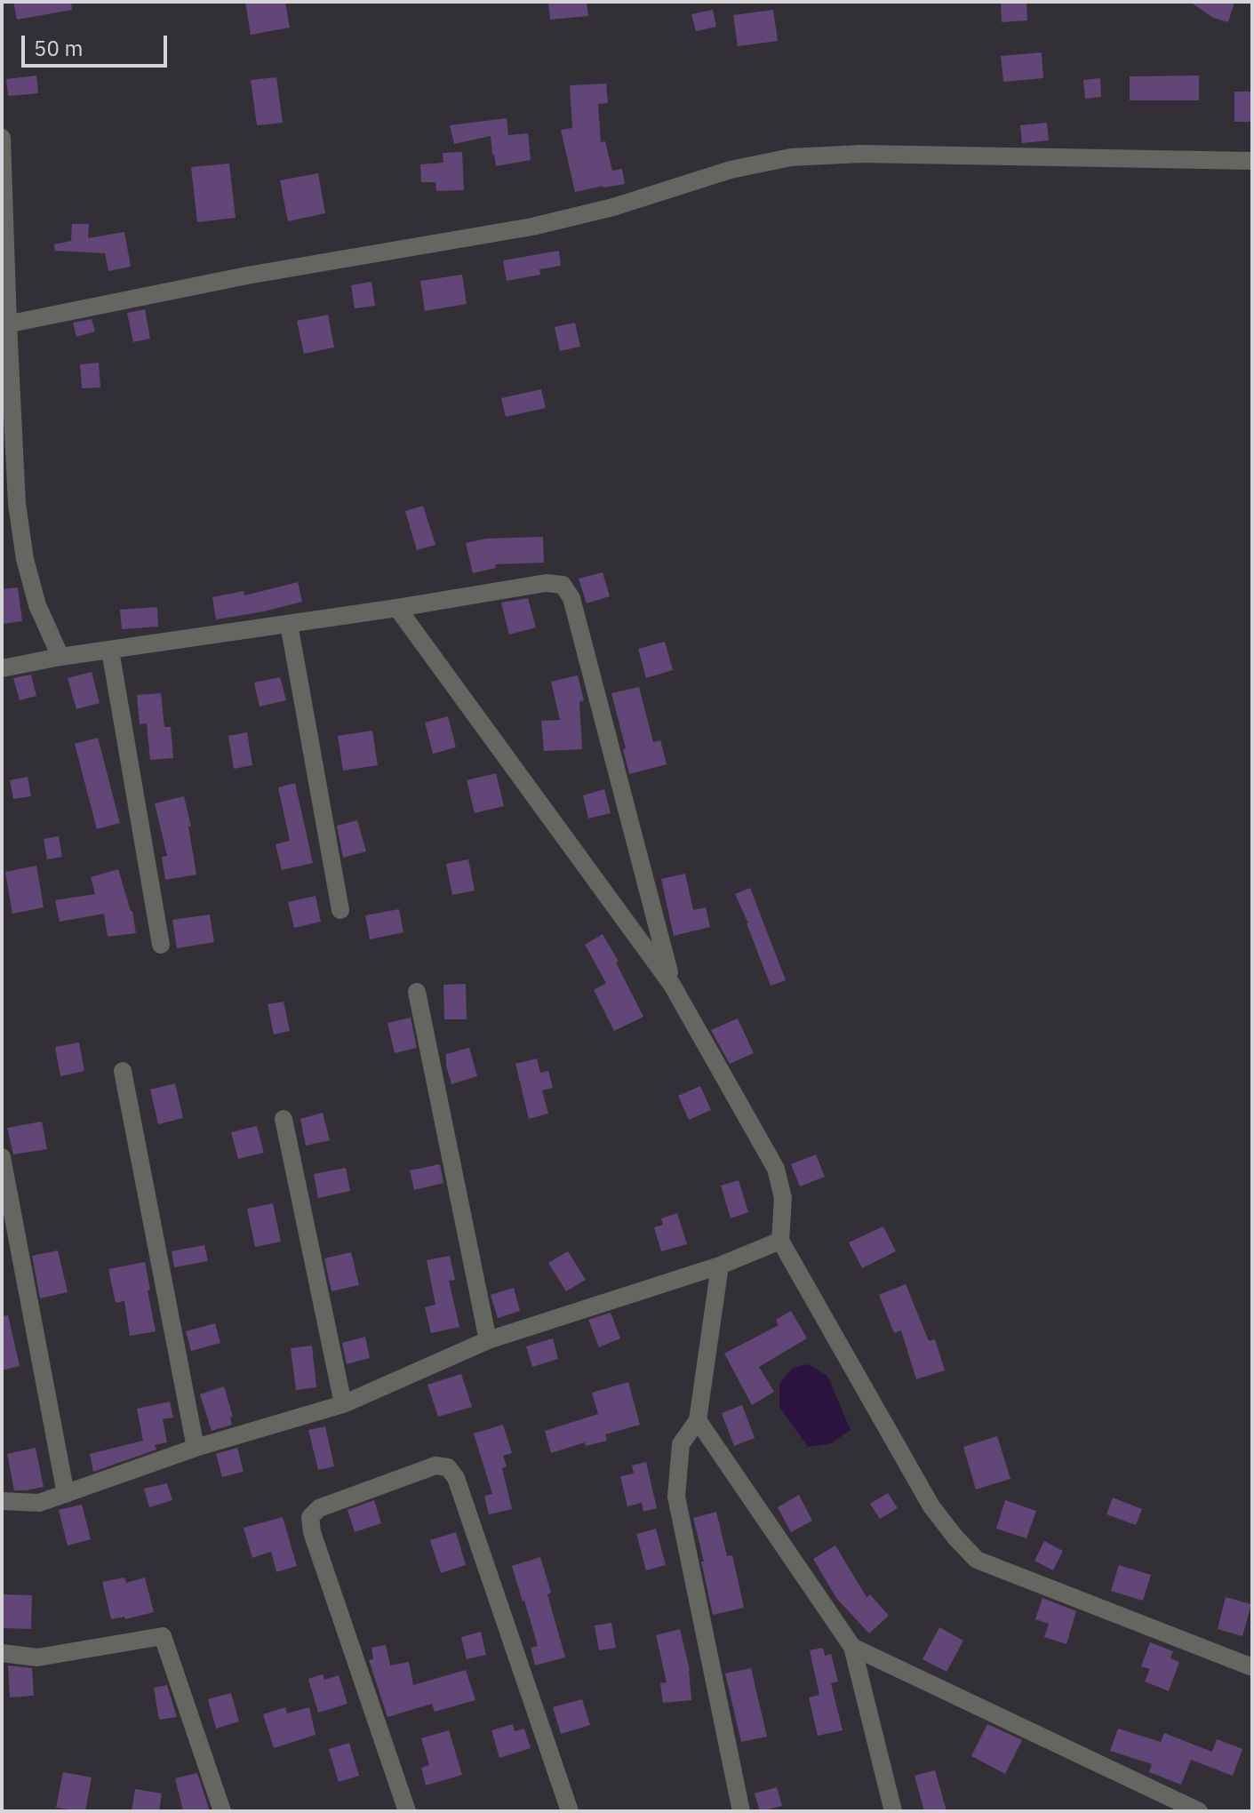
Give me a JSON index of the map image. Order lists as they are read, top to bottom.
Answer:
{
  "scale_bar": "50 m"
}
